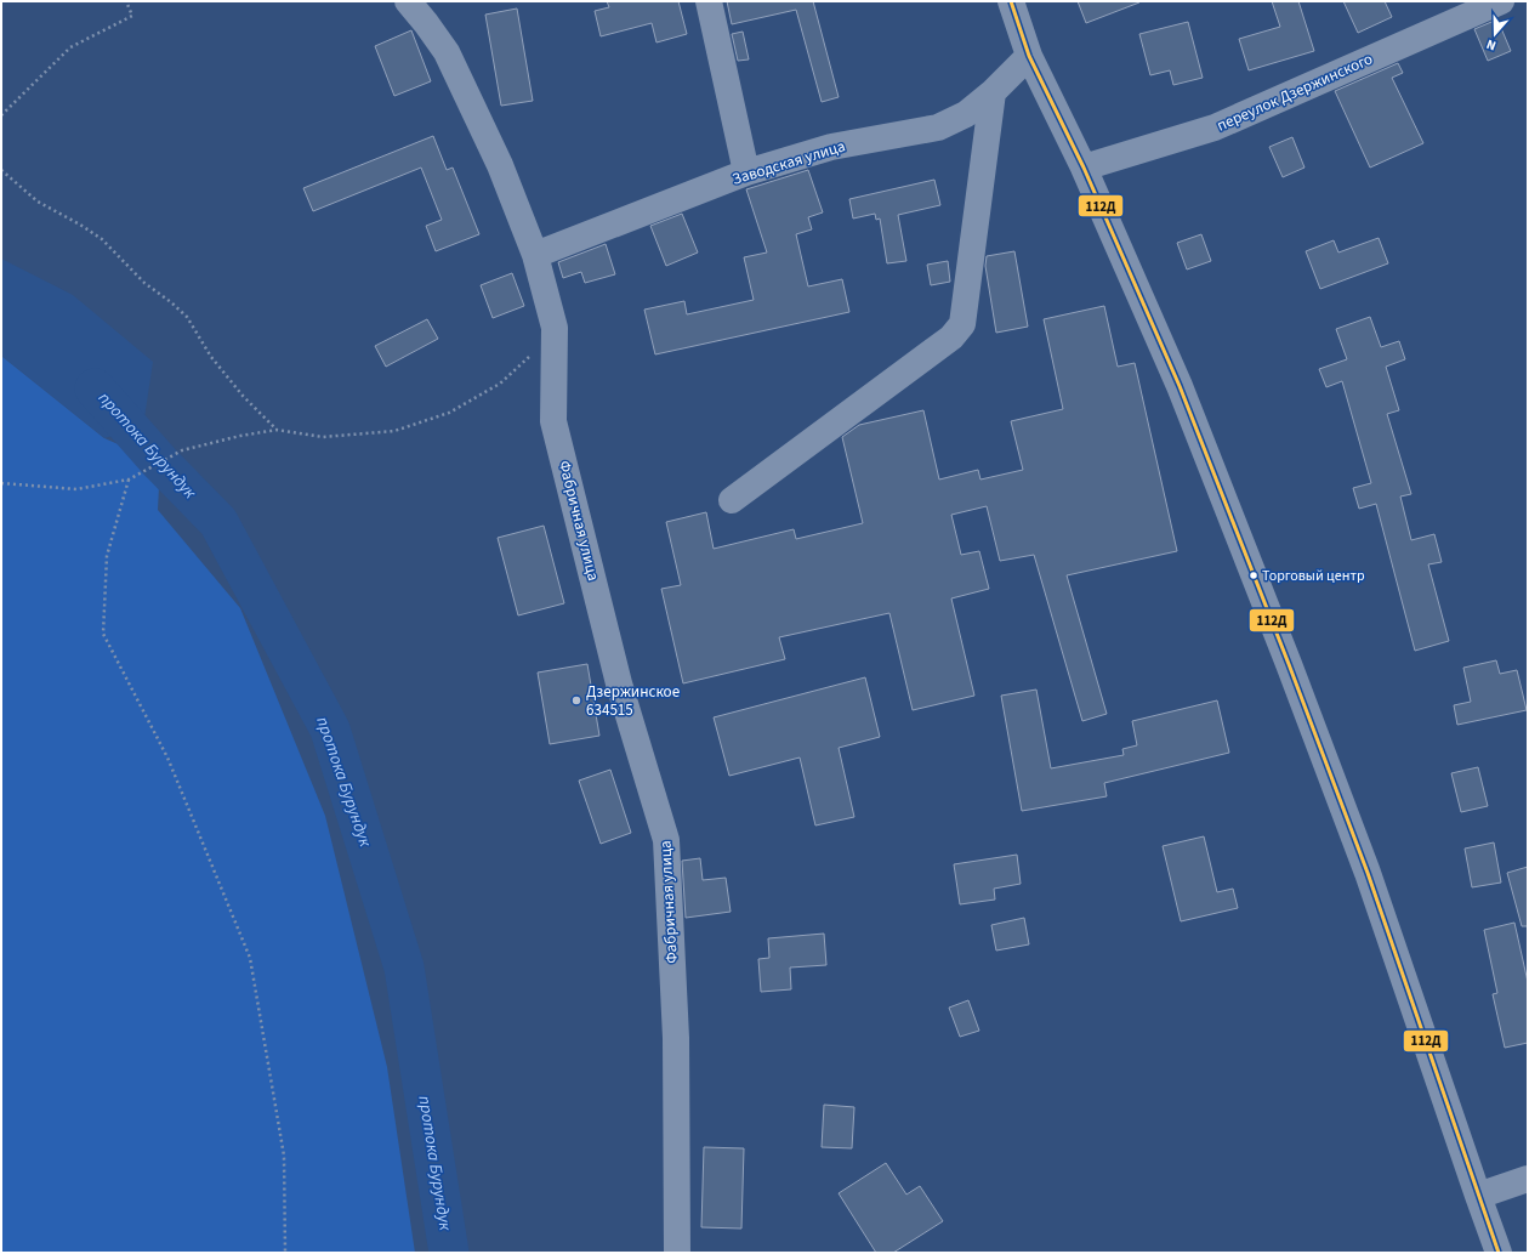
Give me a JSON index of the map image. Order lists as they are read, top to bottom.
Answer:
{
  "streets": {
    "street": ["переулок Дзержинского", "Заводская улица", "Фабричная улица"]
  },
  "crossings": [
    ["Заводская улица", "Фабричная улица"]
  ],
  "water": ["протока Бурундук"],
  "places": ["Торговый центр", "Дзержинское 634515"],
  "lines": ["transit line 112Д"],
  "north": "bottom"
}
